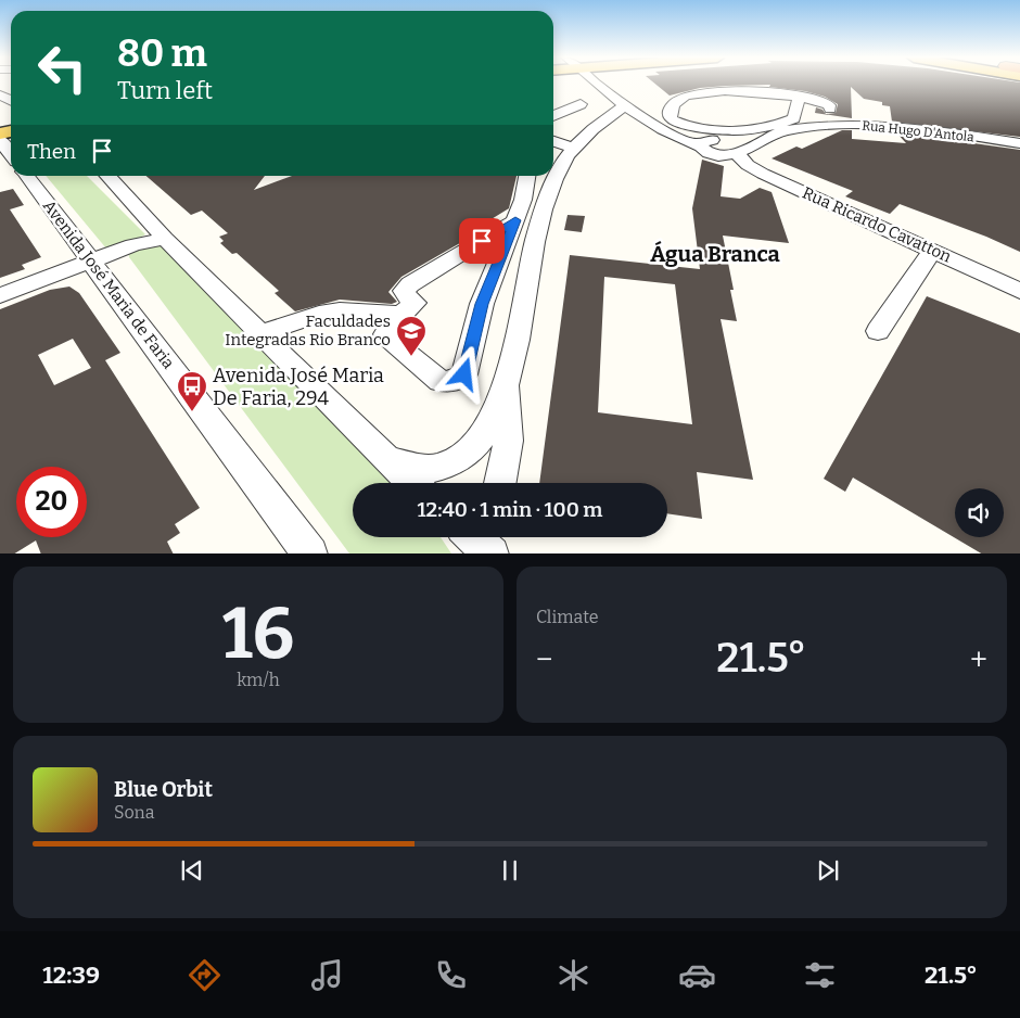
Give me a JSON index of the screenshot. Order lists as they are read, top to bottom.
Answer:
{
  "streets": {
    "street": ["Rua Hugo D'Antola", "Rua Ricardo Cavatton", "Avenida José Maria de Faria"]
  },
  "crossings": [
    ["Rua Hugo D'Antola", "Rua Ricardo Cavatton"]
  ],
  "districts": ["Água Branca"],
  "places": {
    "school or university": ["Faculdades Integradas Rio Branco"],
    "bus stop": ["Avenida José Maria De Faria, 294"]
  },
  "page": {
    "turn": ["80 m", "Turn left"],
    "then": "Then",
    "limit": "20",
    "trip": "12:40 · 1 min · 100 m",
    "tile": [
      ["16", "km/h"],
      "Climate"
    ],
    "heat": ["−", "21.5°", "+"],
    "song": ["Blue Orbit", "Sona"],
    "tabs": ["12:39", "21.5°"]
  }
}
